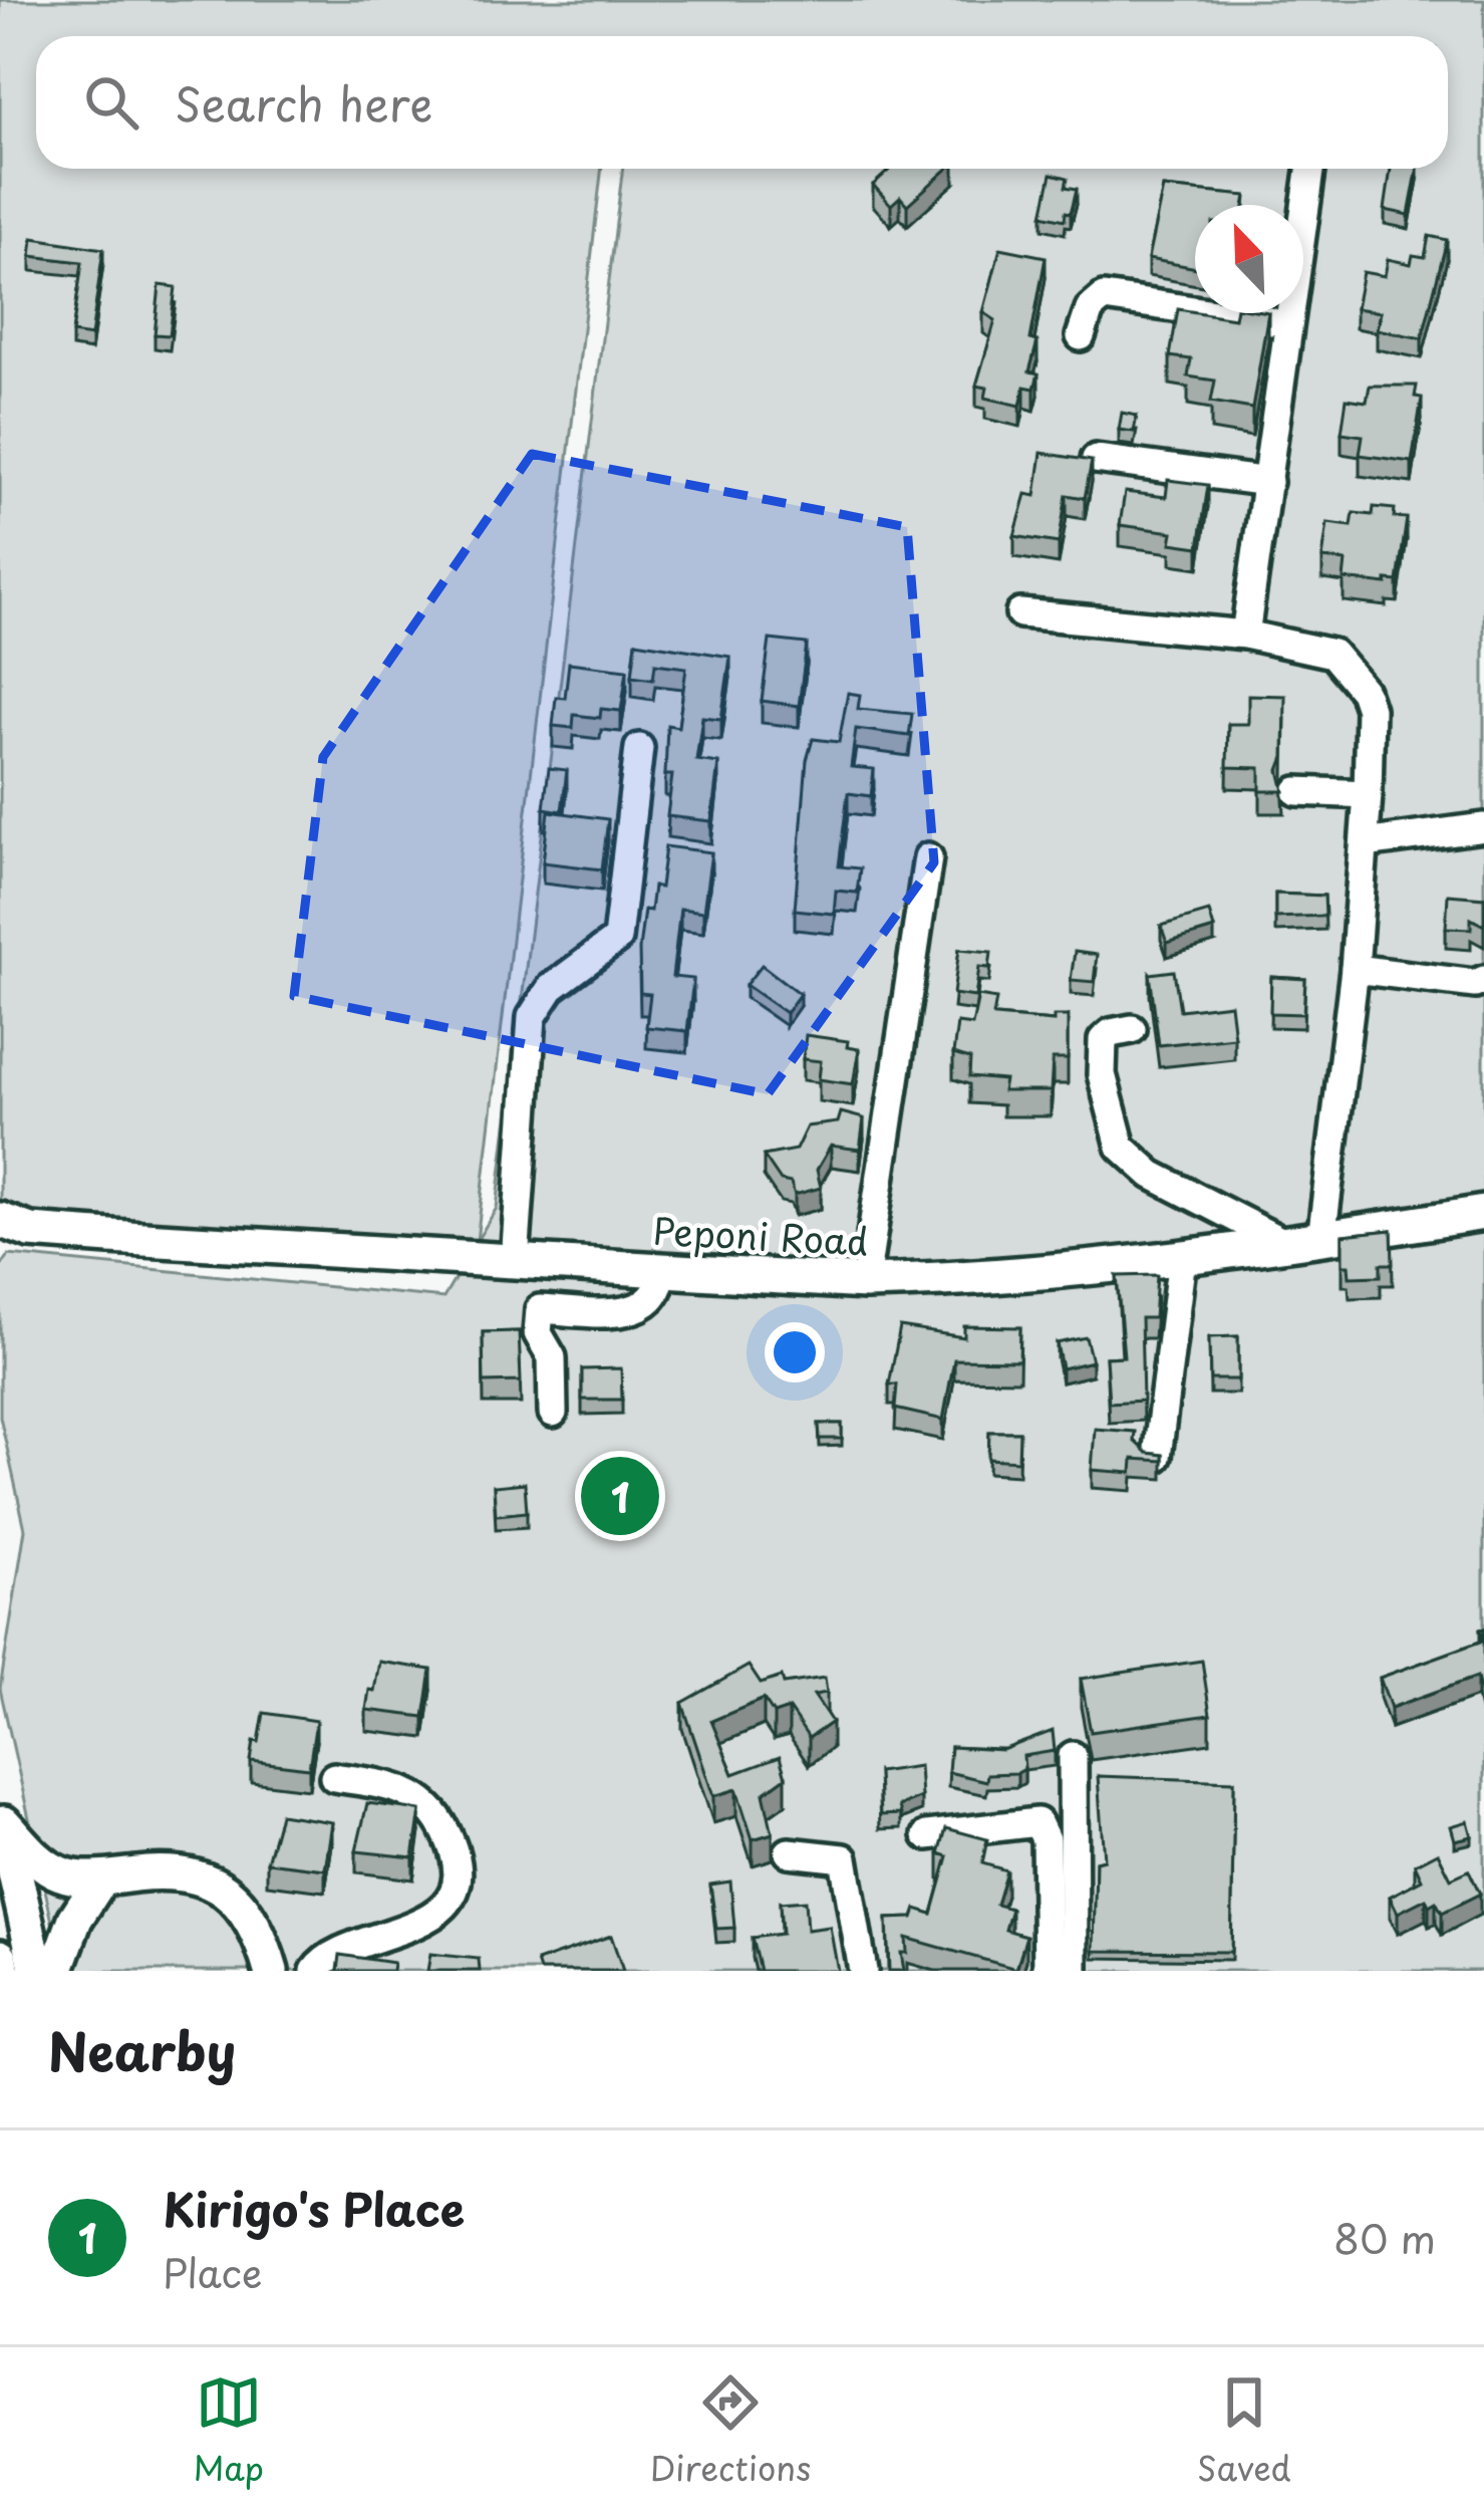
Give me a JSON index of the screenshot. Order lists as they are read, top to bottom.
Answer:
{
  "streets": {
    "main road": ["Peponi Road"]
  },
  "north": "top left",
  "page": {
    "search": "Search here",
    "pins": "1",
    "heading": "Nearby",
    "list": [
      {
        "mark": "1",
        "name": "Kirigo's Place",
        "note": "Place",
        "value": "80 m"
      }
    ],
    "nav": ["Map", "Directions", "Saved"]
  }
}
